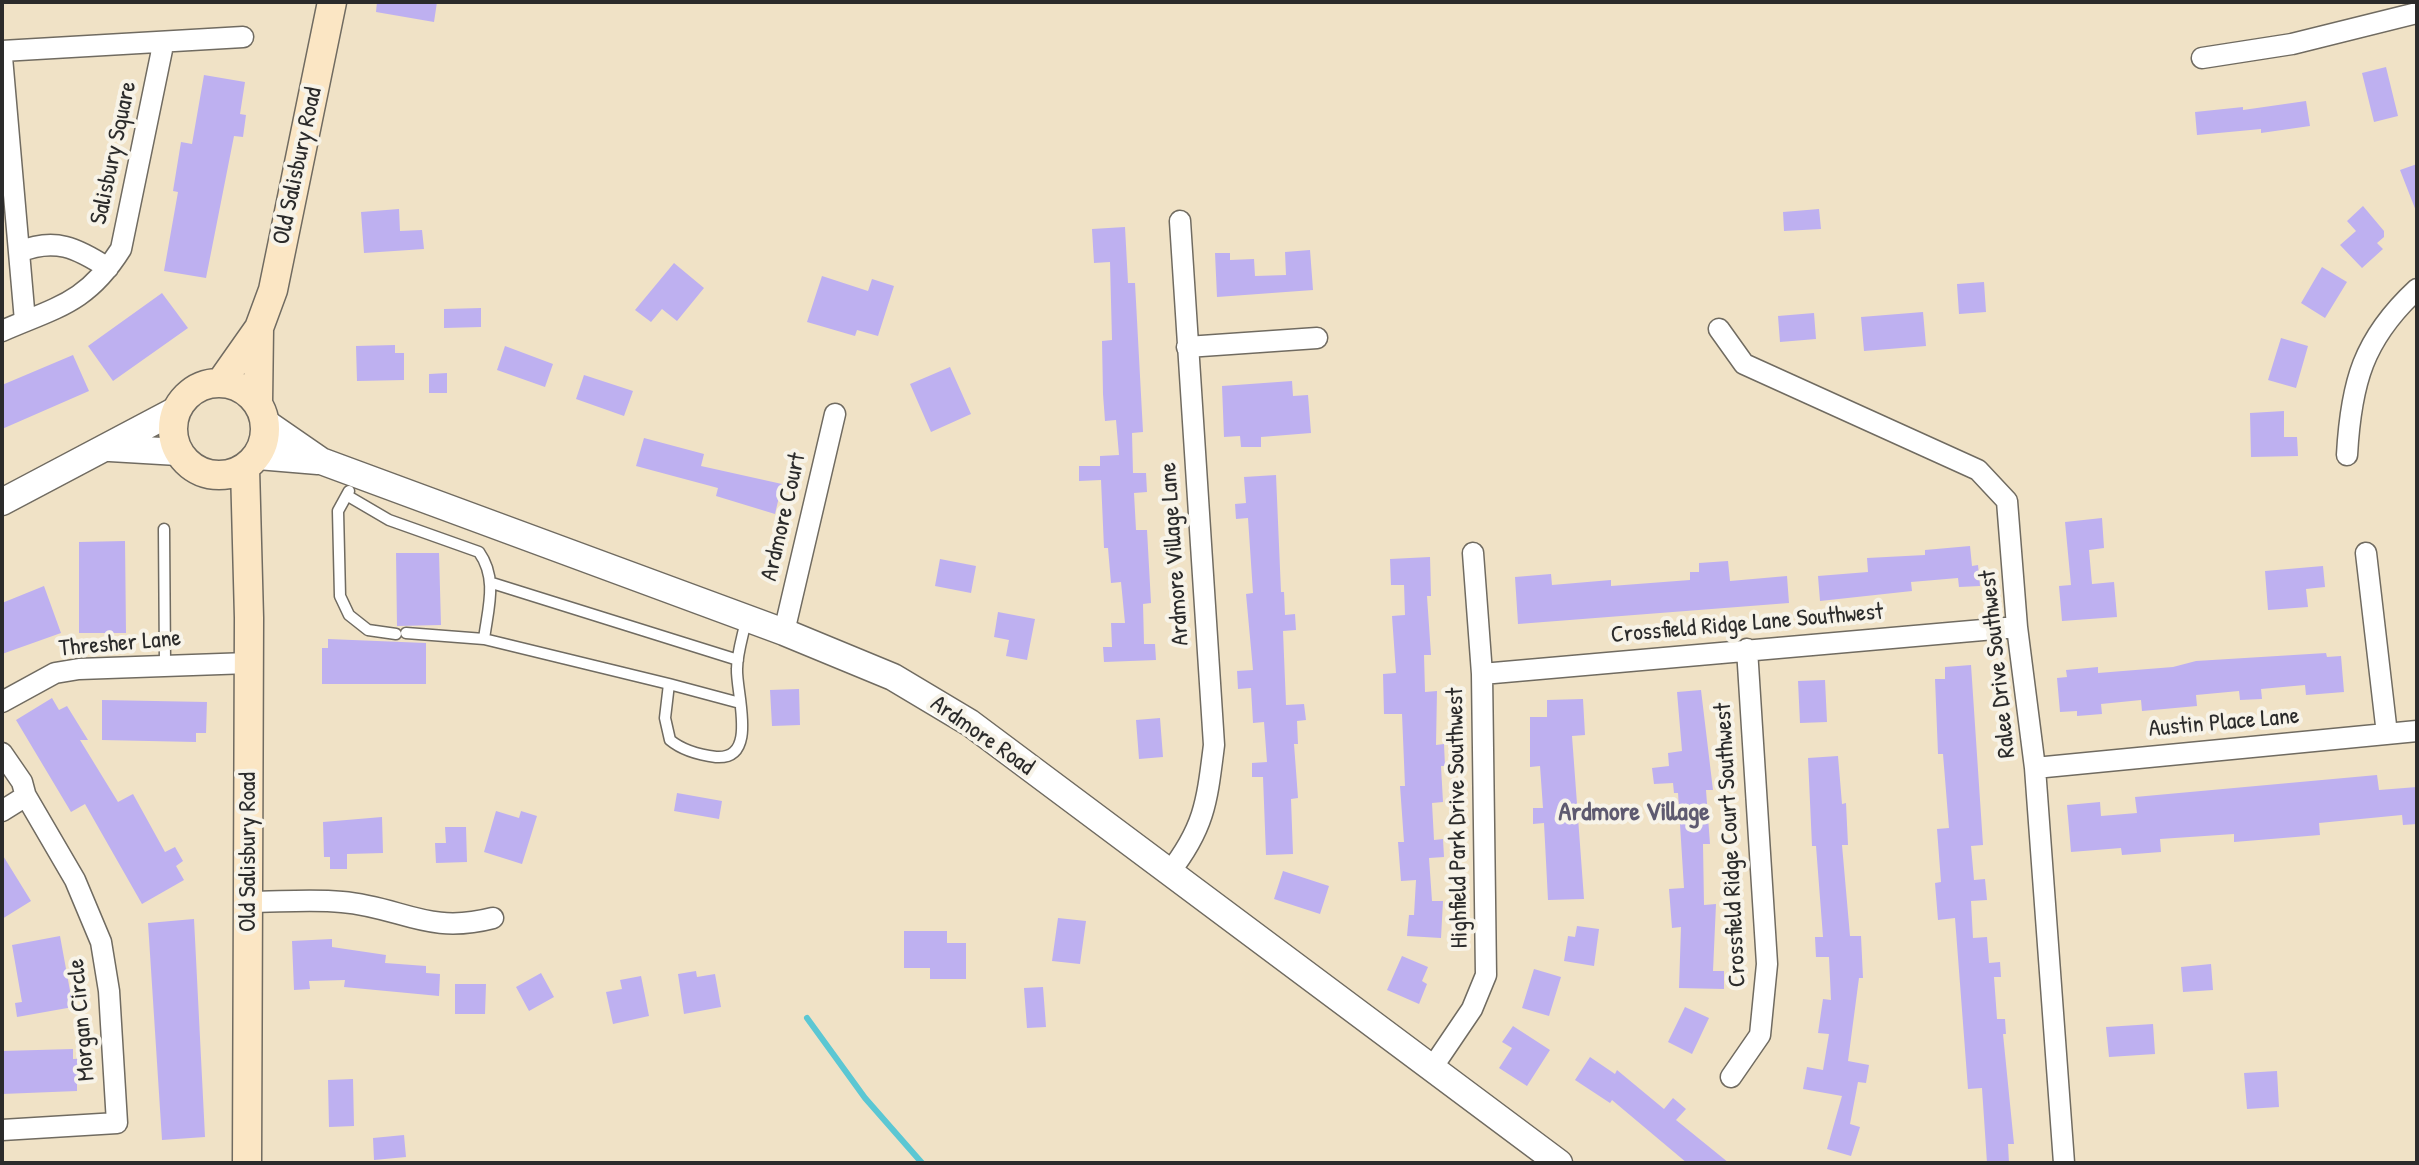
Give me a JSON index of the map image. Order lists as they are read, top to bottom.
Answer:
{
  "streets": {
    "main road": ["Old Salisbury Road"],
    "street": [
      "Salisbury Square",
      "Ardmore Court",
      "Ardmore Village Lane",
      "Crossfield Ridge Lane Southwest",
      "Thresher Lane",
      "Ralee Drive Southwest",
      "Austin Place Lane",
      "Ardmore Road",
      "Highfield Park Drive Southwest",
      "Crossfield Ridge Court Southwest",
      "Morgan Circle"
    ]
  },
  "crossings": [
    ["Old Salisbury Road", "Thresher Lane"],
    ["Old Salisbury Road", "Ardmore Road"],
    ["Ardmore Court", "Ardmore Road"],
    ["Ardmore Village Lane", "Ardmore Road"],
    ["Crossfield Ridge Lane Southwest", "Ralee Drive Southwest"],
    ["Crossfield Ridge Lane Southwest", "Highfield Park Drive Southwest"],
    ["Crossfield Ridge Lane Southwest", "Crossfield Ridge Court Southwest"],
    ["Ralee Drive Southwest", "Austin Place Lane"],
    ["Ardmore Road", "Highfield Park Drive Southwest"]
  ],
  "districts": ["Ardmore Village"]
}
